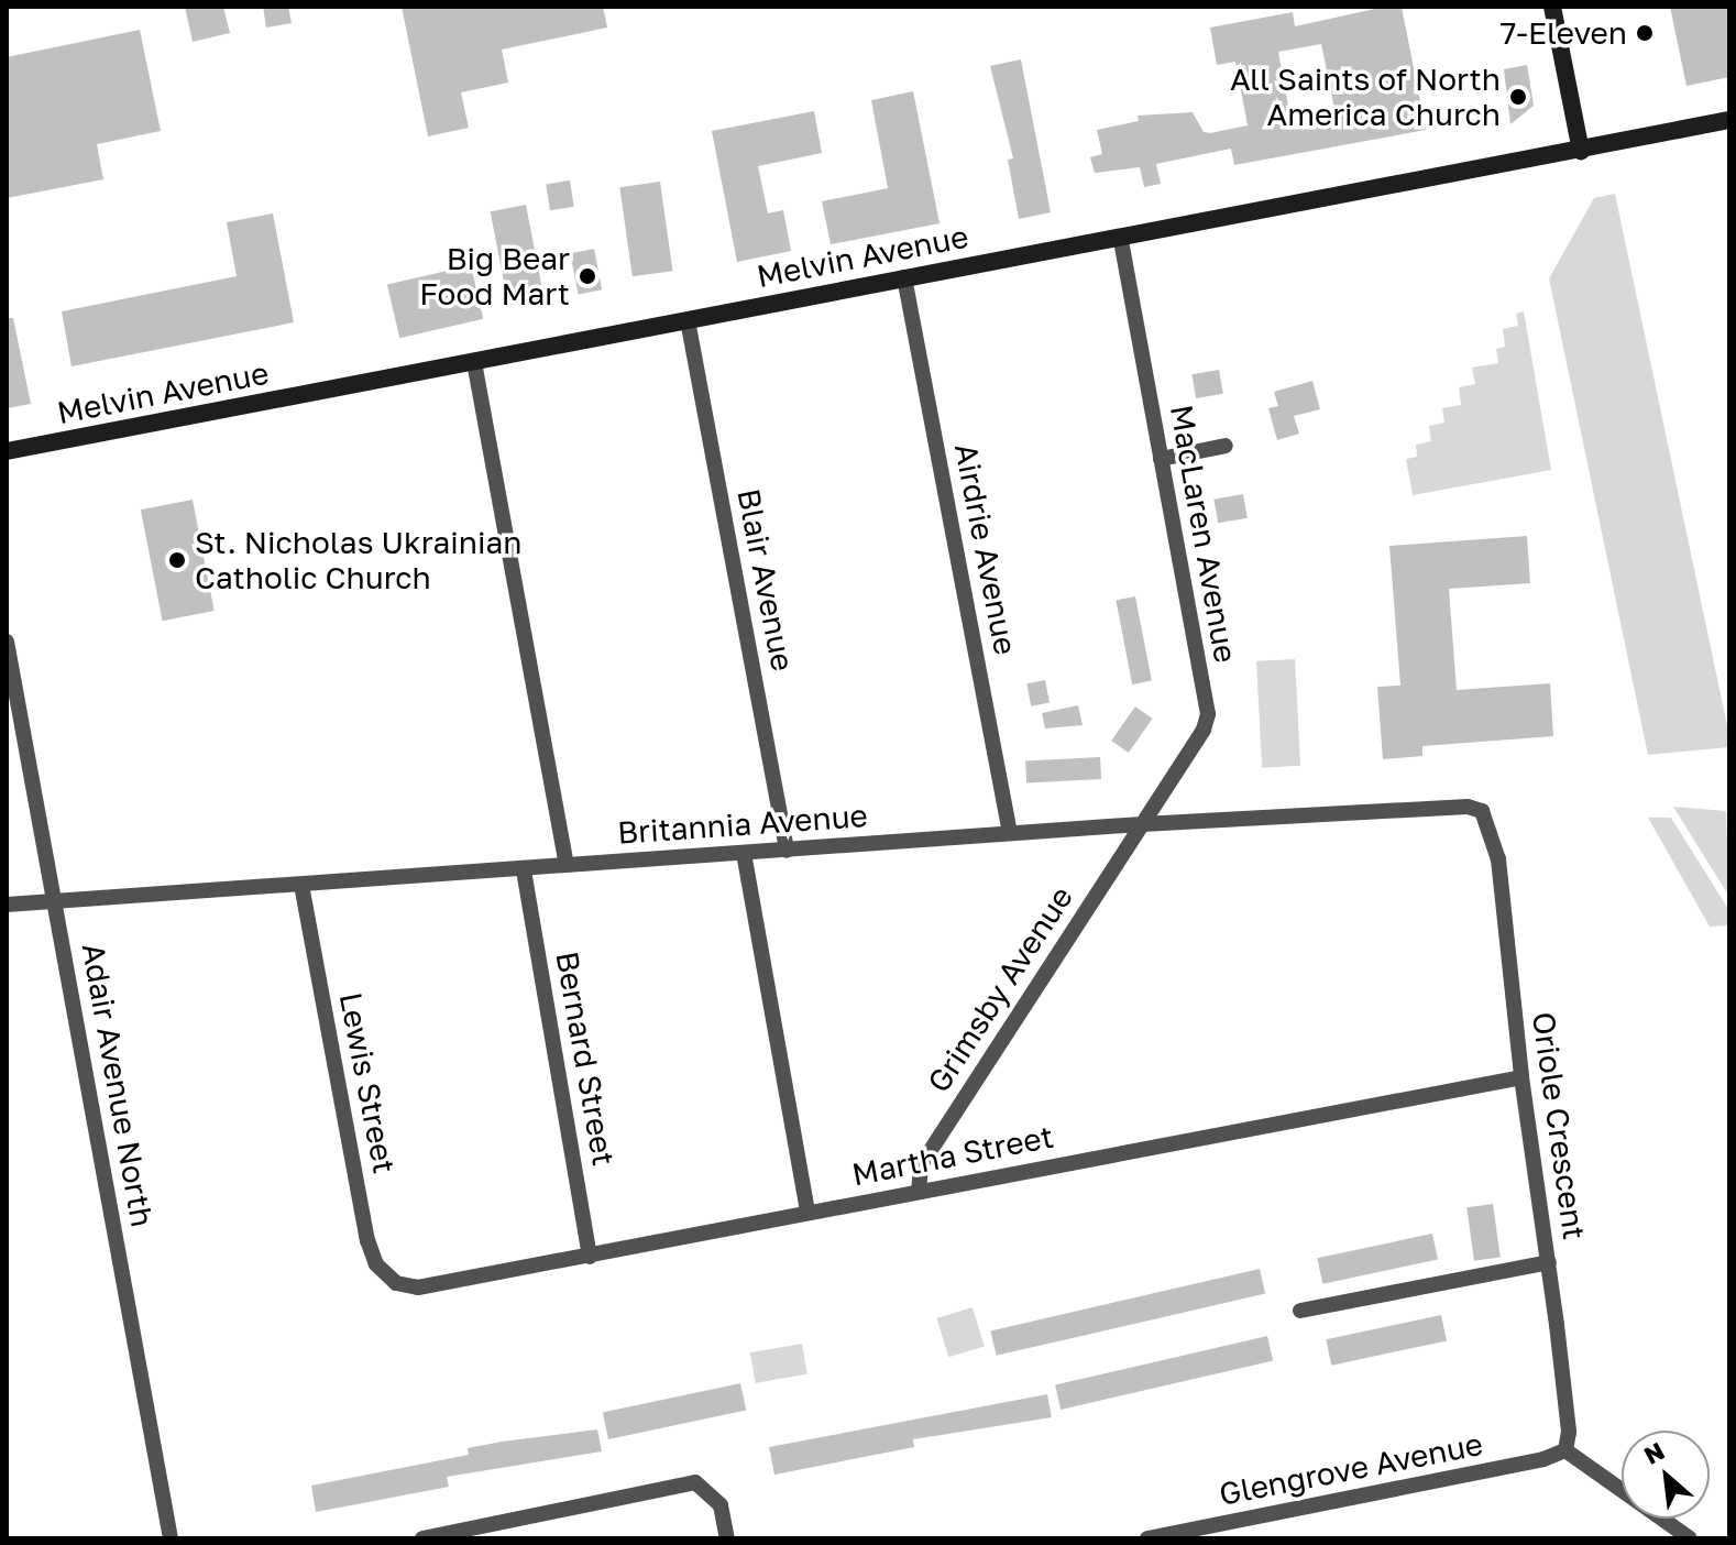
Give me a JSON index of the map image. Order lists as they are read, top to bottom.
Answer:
{
  "streets": {
    "street": [
      "Melvin Avenue",
      "MacLaren Avenue",
      "Airdrie Avenue",
      "Blair Avenue",
      "Britannia Avenue",
      "Grimsby Avenue",
      "Bernard Street",
      "Lewis Street",
      "Adair Avenue North",
      "Oriole Crescent",
      "Martha Street",
      "Glengrove Avenue"
    ]
  },
  "crossings": [
    ["Melvin Avenue", "MacLaren Avenue"],
    ["Melvin Avenue", "Airdrie Avenue"],
    ["Melvin Avenue", "Blair Avenue"],
    ["MacLaren Avenue", "Britannia Avenue"],
    ["MacLaren Avenue", "Grimsby Avenue"],
    ["Airdrie Avenue", "Britannia Avenue"],
    ["Blair Avenue", "Britannia Avenue"],
    ["Britannia Avenue", "Grimsby Avenue"],
    ["Britannia Avenue", "Bernard Street"],
    ["Britannia Avenue", "Lewis Street"],
    ["Britannia Avenue", "Adair Avenue North"],
    ["Britannia Avenue", "Oriole Crescent"],
    ["Grimsby Avenue", "Martha Street"],
    ["Bernard Street", "Martha Street"],
    ["Lewis Street", "Martha Street"],
    ["Oriole Crescent", "Martha Street"],
    ["Oriole Crescent", "Glengrove Avenue"]
  ],
  "places": [
    "7-Eleven",
    "All Saints of North America Church",
    "Big Bear Food Mart",
    "St. Nicholas Ukrainian Catholic Church"
  ],
  "north": "top left"
}
